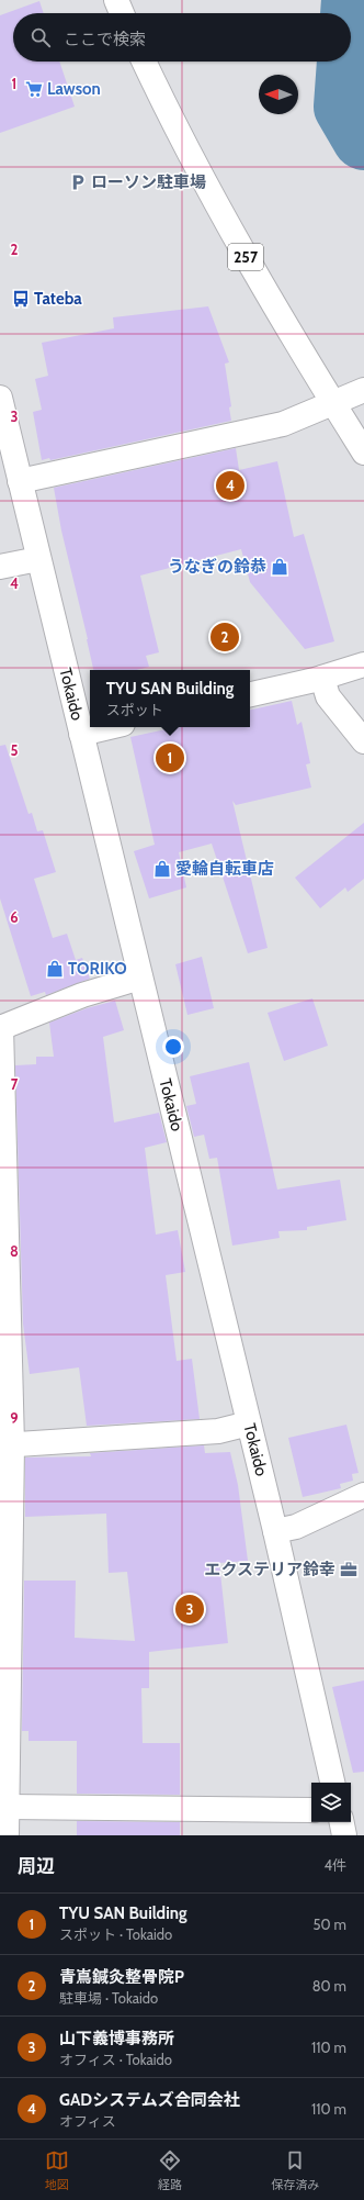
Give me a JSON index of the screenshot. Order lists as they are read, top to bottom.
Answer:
{
  "streets": {
    "main road": ["257", "Tokaido"]
  },
  "places": {
    "supermarket": ["Lawson"],
    "parking": ["ローソン駐車場"],
    "bus stop": ["Tateba"],
    "shop": ["うなぎの鈴恭", "愛輪自転車店", "TORIKO"],
    "office": ["エクステリア鈴幸"]
  },
  "north": "left",
  "page": {
    "search": "ここで検索",
    "pins": [
      "4",
      "2",
      "1",
      "3"
    ],
    "popup": ["TYU SAN Building", "スポット"],
    "heading": ["周辺", "4件"],
    "list": [
      {
        "mark": "1",
        "name": "TYU SAN Building",
        "note": "スポット · Tokaido",
        "value": "50 m"
      },
      {
        "mark": "2",
        "name": "青嶌鍼灸整骨院P",
        "note": "駐車場 · Tokaido",
        "value": "80 m"
      },
      {
        "mark": "3",
        "name": "山下義博事務所",
        "note": "オフィス · Tokaido",
        "value": "110 m"
      },
      {
        "mark": "4",
        "name": "GADシステムズ合同会社",
        "note": "オフィス",
        "value": "110 m"
      }
    ],
    "nav": ["地図", "経路", "保存済み"]
  },
  "grid": {
    "rows": [
      "1",
      "2",
      "3",
      "4",
      "5",
      "6",
      "7",
      "8",
      "9"
    ]
  }
}
